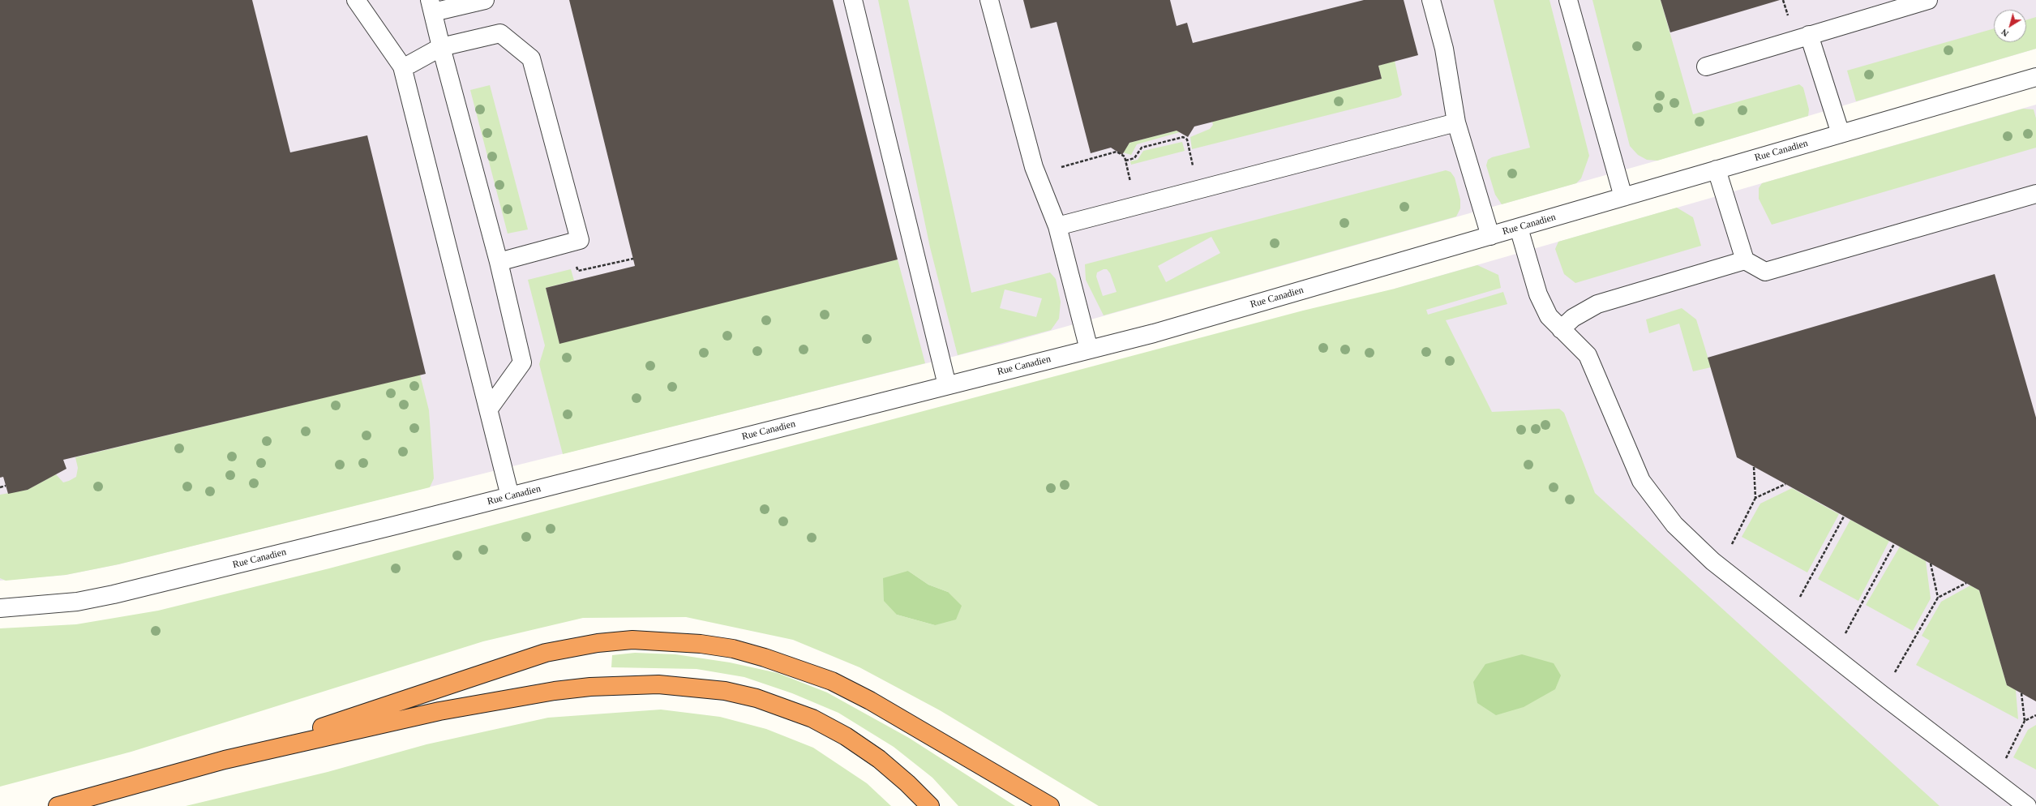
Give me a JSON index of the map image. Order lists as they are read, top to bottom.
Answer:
{
  "streets": {
    "street": ["Rue Canadien"]
  },
  "north": "bottom left"
}
